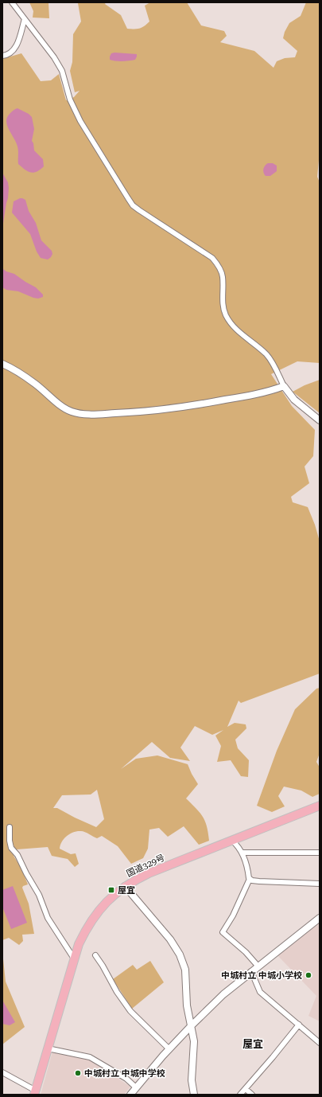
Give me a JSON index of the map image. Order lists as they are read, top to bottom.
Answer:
{
  "streets": {
    "highway": ["国道329号"]
  },
  "districts": ["屋宜"],
  "places": {
    "transit": ["屋宜"],
    "other": ["中城村立 中城小学校", "中城村立 中城中学校"]
  }
}
